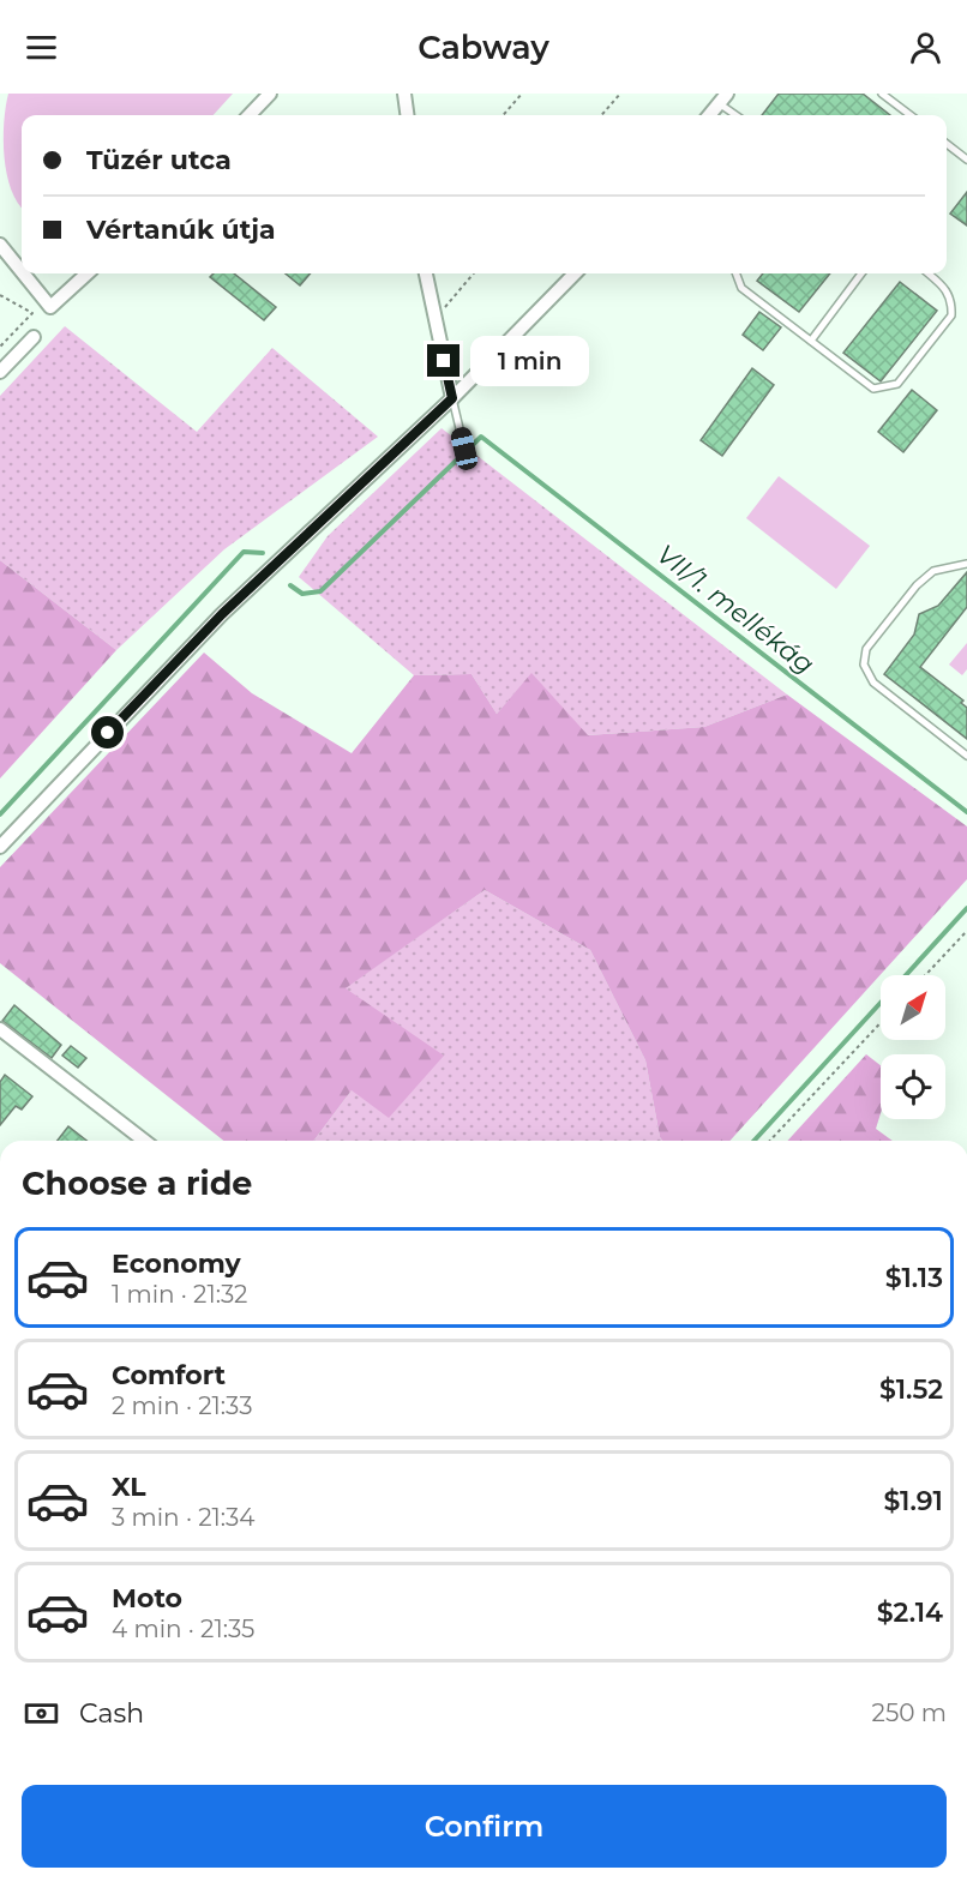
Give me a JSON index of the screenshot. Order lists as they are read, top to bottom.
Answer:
{
  "water": ["VII/1. mellékág"],
  "north": "top right",
  "page": {
    "header": "Cabway",
    "banner": ["Tüzér utca", "Vértanúk útja"],
    "bubble": "1 min",
    "heading": "Choose a ride",
    "list": [
      {
        "name": "Economy",
        "note": "1 min · 21:32",
        "value": "$1.13"
      },
      {
        "name": "Comfort",
        "note": "2 min · 21:33",
        "value": "$1.52"
      },
      {
        "name": "XL",
        "note": "3 min · 21:34",
        "value": "$1.91"
      },
      {
        "name": "Moto",
        "note": "4 min · 21:35",
        "value": "$2.14"
      }
    ],
    "pay": ["Cash", "250 m"],
    "buttons": "Confirm"
  }
}
